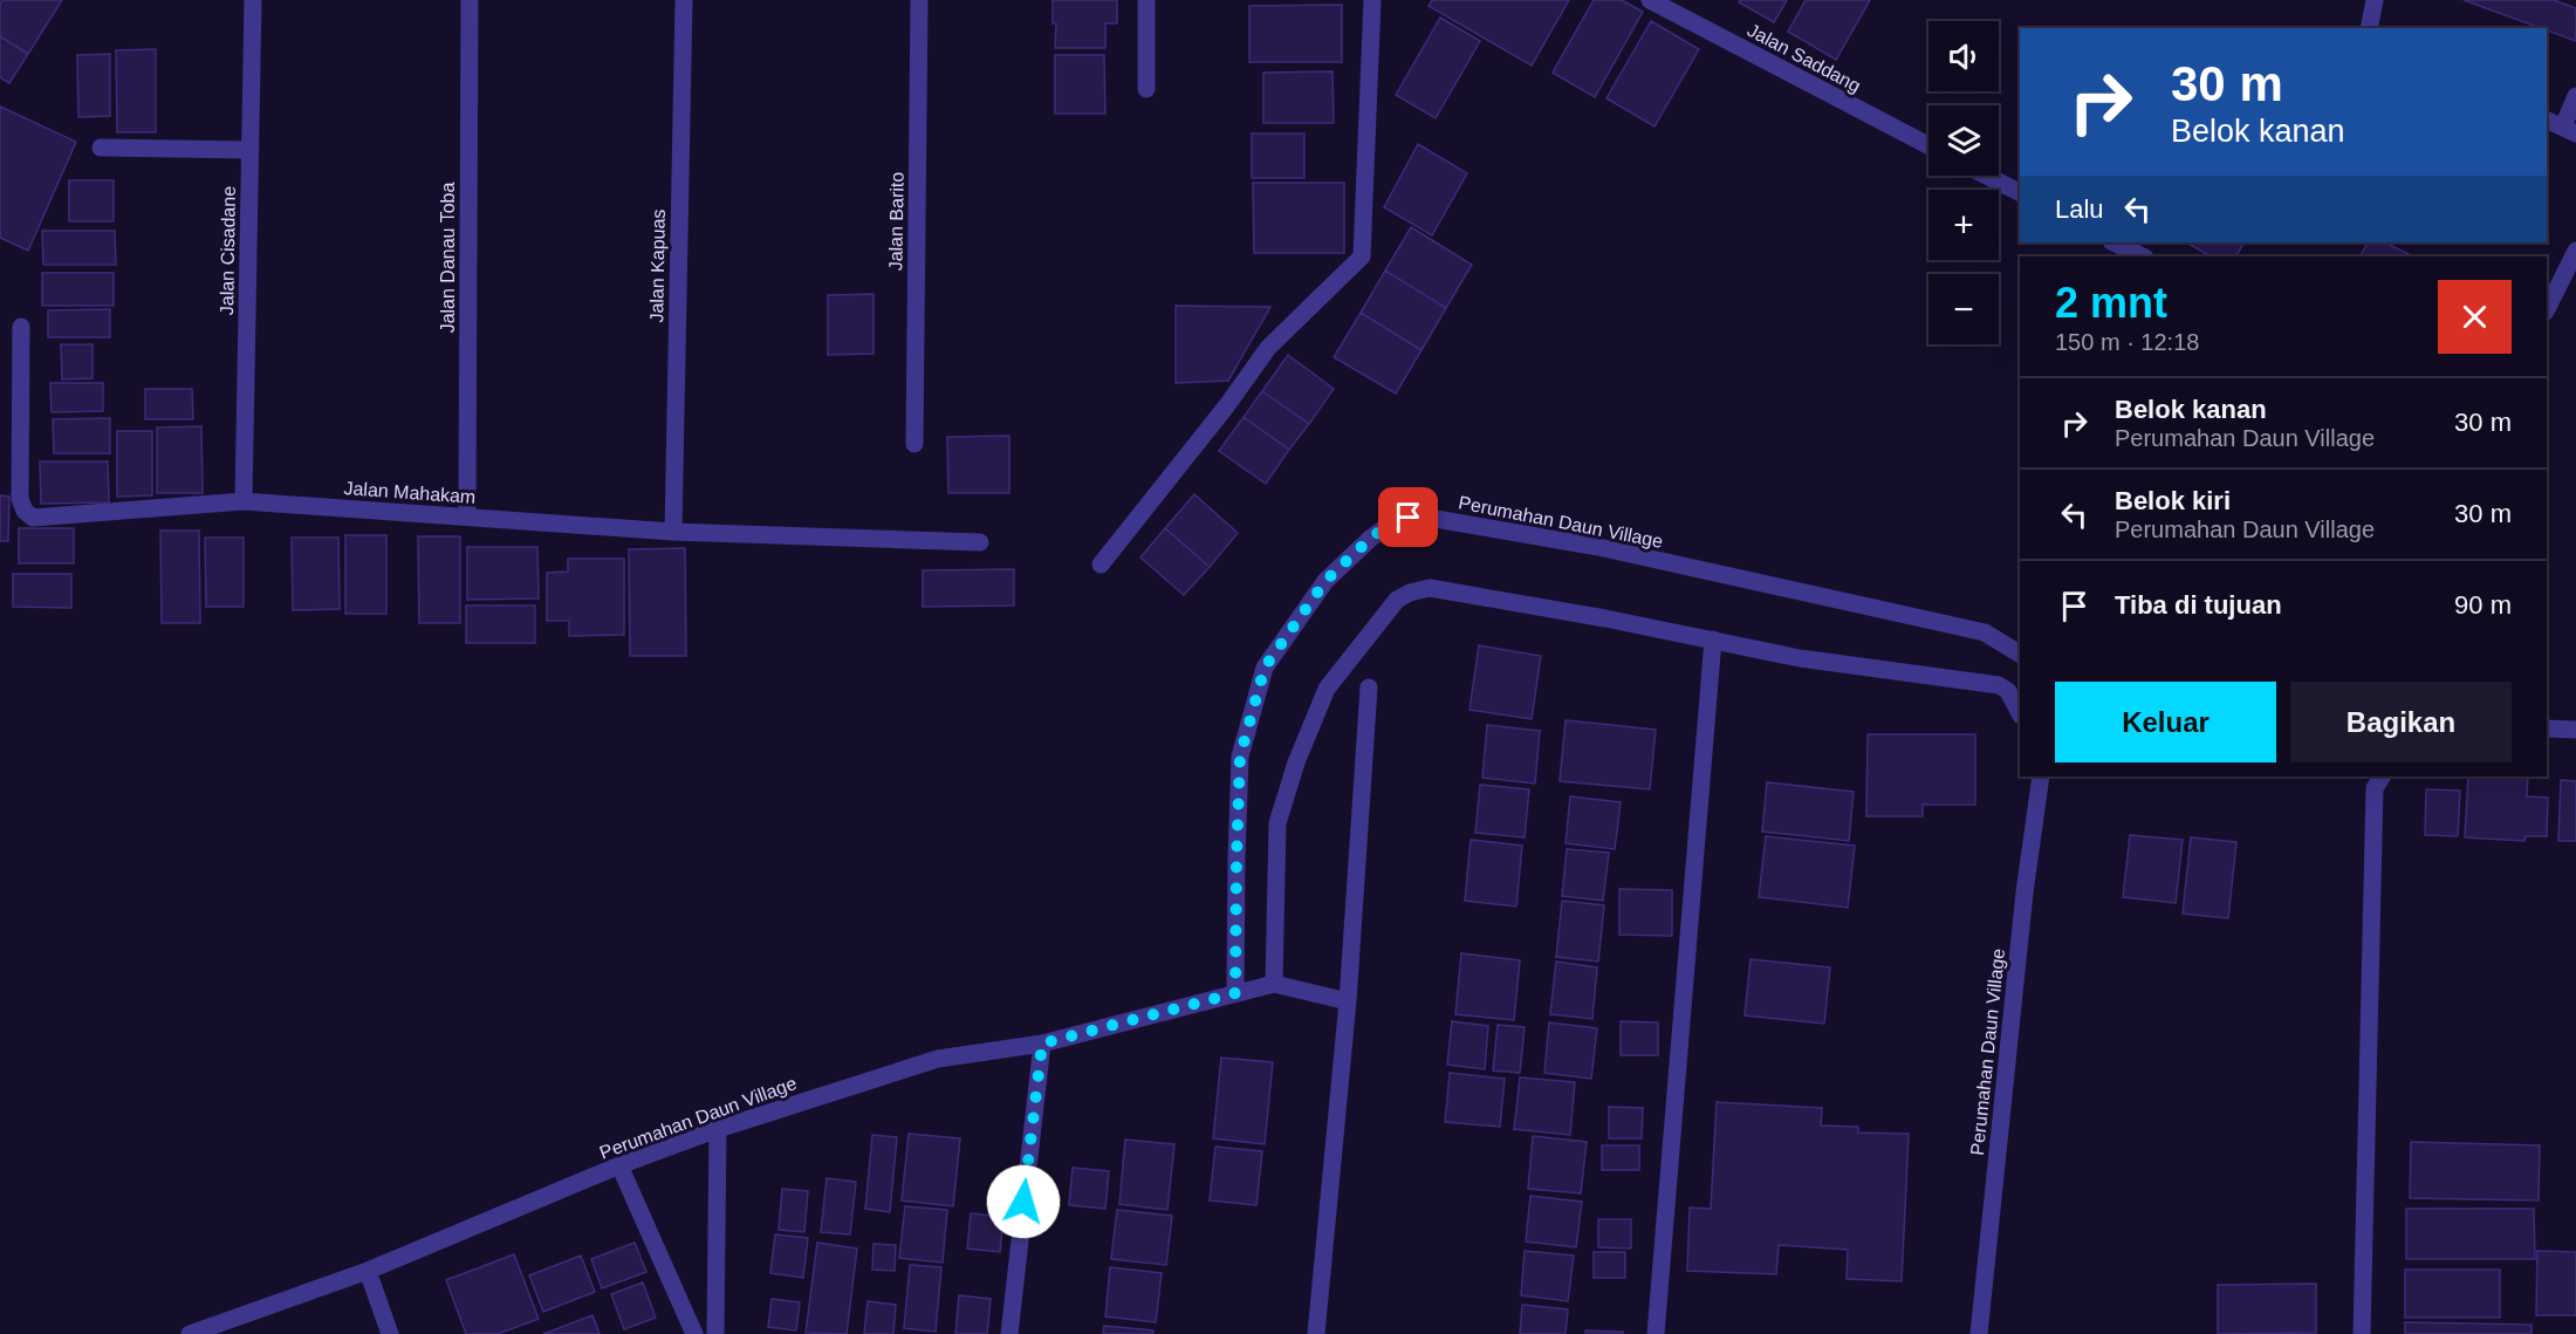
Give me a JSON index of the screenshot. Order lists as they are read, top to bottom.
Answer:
{
  "streets": {
    "street": [
      "Jalan Saddang",
      "Jalan Barito",
      "Jalan Cisadane",
      "Jalan Danau Toba",
      "Jalan Kapuas",
      "Jalan Mahakam",
      "Perumahan Daun Village"
    ]
  },
  "crossings": [
    ["Jalan Cisadane", "Jalan Mahakam"],
    ["Jalan Danau Toba", "Jalan Mahakam"],
    ["Jalan Kapuas", "Jalan Mahakam"]
  ],
  "page": {
    "map_buttons": ["+", "−"],
    "turn": ["30 m", "Belok kanan"],
    "then": "Lalu",
    "heading": ["2 mnt", "150 m · 12:18"],
    "list": [
      {
        "name": "Belok kanan",
        "note": "Perumahan Daun Village",
        "value": "30 m"
      },
      {
        "name": "Belok kiri",
        "note": "Perumahan Daun Village",
        "value": "30 m"
      },
      {
        "name": "Tiba di tujuan",
        "value": "90 m"
      }
    ],
    "buttons": ["Keluar", "Bagikan"]
  }
}
